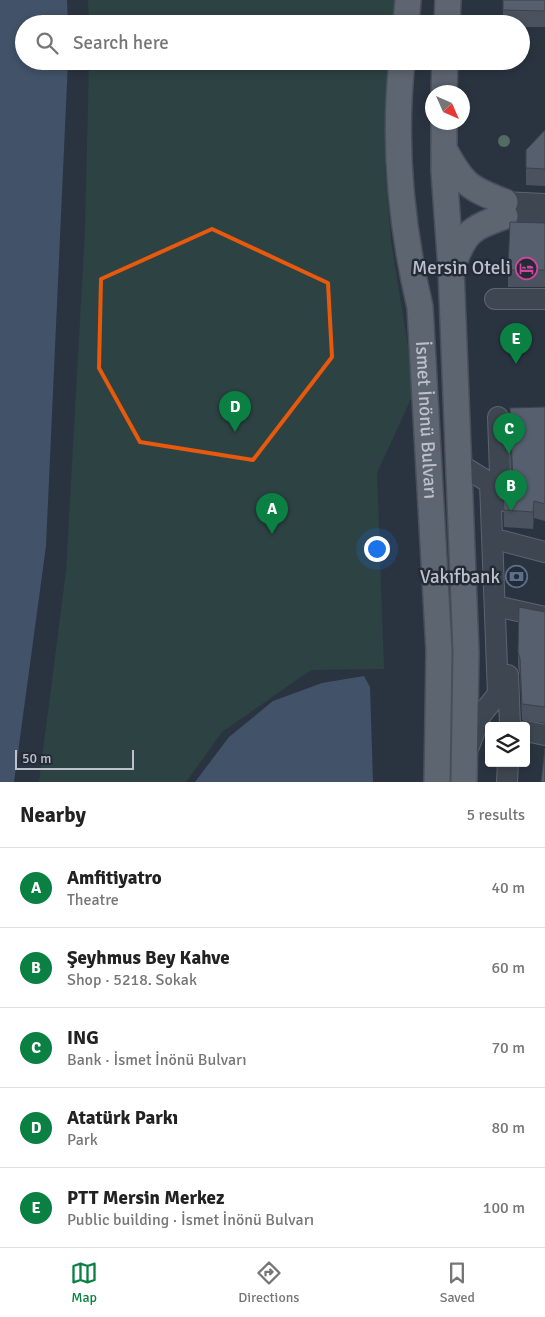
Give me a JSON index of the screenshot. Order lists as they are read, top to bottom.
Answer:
{
  "streets": {
    "main road": ["İsmet İnönü Bulvarı"]
  },
  "places": {
    "hotel": ["Mersin Oteli"],
    "bank": ["Vakıfbank"]
  },
  "scale_bar": "50 m",
  "north": "bottom right",
  "page": {
    "search": "Search here",
    "pins": [
      "E",
      "D",
      "C",
      "B",
      "A"
    ],
    "scale": "50 m",
    "heading": ["Nearby", "5 results"],
    "list": [
      {
        "mark": "A",
        "name": "Amfitiyatro",
        "note": "Theatre",
        "value": "40 m"
      },
      {
        "mark": "B",
        "name": "Şeyhmus Bey Kahve",
        "note": "Shop · 5218. Sokak",
        "value": "60 m"
      },
      {
        "mark": "C",
        "name": "ING",
        "note": "Bank · İsmet İnönü Bulvarı",
        "value": "70 m"
      },
      {
        "mark": "D",
        "name": "Atatürk Parkı",
        "note": "Park",
        "value": "80 m"
      },
      {
        "mark": "E",
        "name": "PTT Mersin Merkez",
        "note": "Public building · İsmet İnönü Bulvarı",
        "value": "100 m"
      }
    ],
    "nav": ["Map", "Directions", "Saved"]
  }
}
